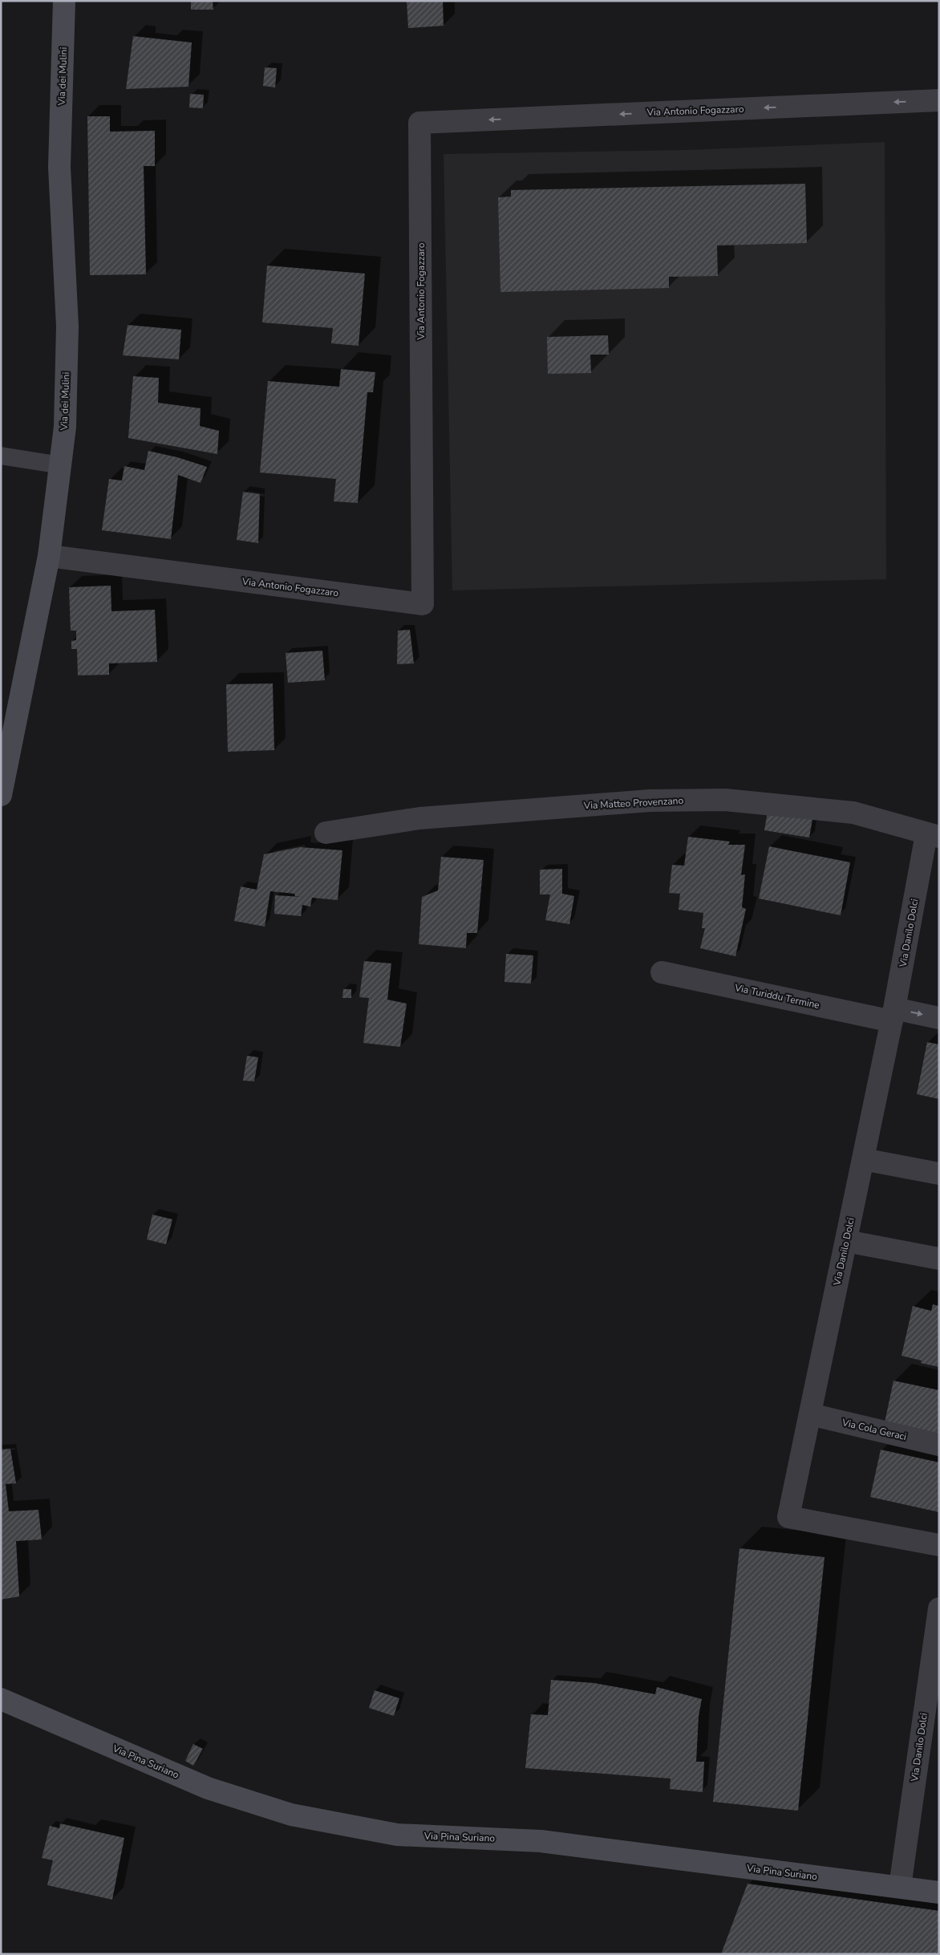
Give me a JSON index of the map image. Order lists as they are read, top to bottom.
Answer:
{
  "streets": {
    "street": [
      "Via dei Mulini",
      "Via Antonio Fogazzaro",
      "Via Matteo Provenzano",
      "Via Danilo Dolci",
      "Via Turiddu Termine",
      "Via Cola Geraci",
      "Via Pina Suriano"
    ]
  },
  "crossings": [
    ["Via dei Mulini", "Via Antonio Fogazzaro"],
    ["Via Matteo Provenzano", "Via Danilo Dolci"],
    ["Via Danilo Dolci", "Via Turiddu Termine"],
    ["Via Danilo Dolci", "Via Cola Geraci"],
    ["Via Danilo Dolci", "Via Pina Suriano"]
  ]
}
